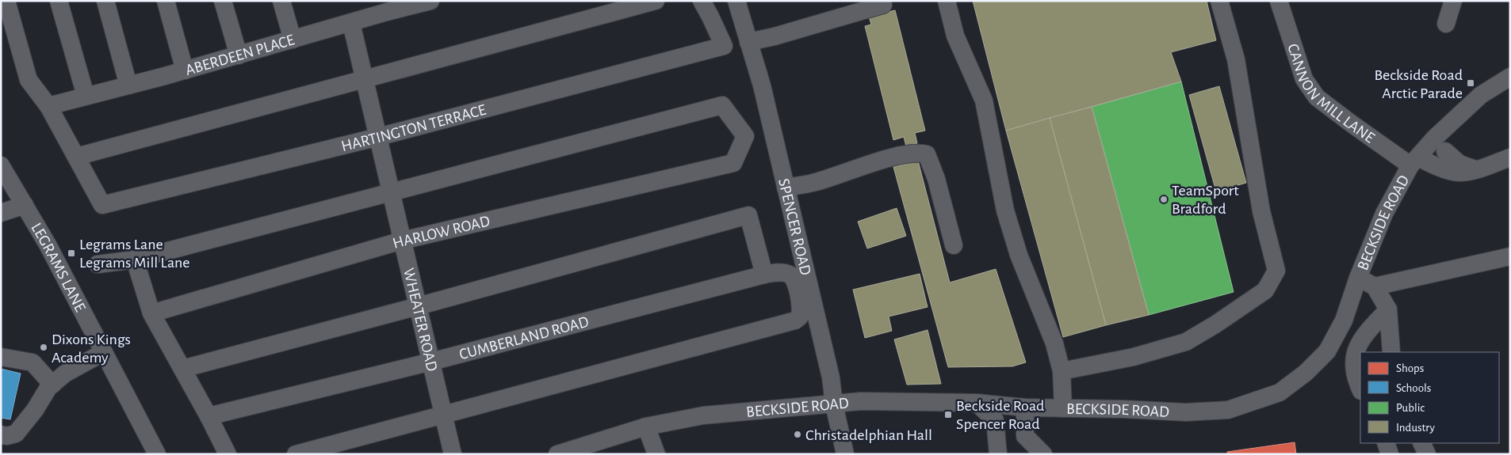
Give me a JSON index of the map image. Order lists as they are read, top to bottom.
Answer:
{
  "streets": {
    "street": [
      "ABERDEEN PLACE",
      "CANNON MILL LANE",
      "HARTINGTON TERRACE",
      "BECKSIDE ROAD",
      "SPENCER ROAD",
      "HARLOW ROAD",
      "LEGRAMS LANE",
      "WHEATER ROAD",
      "CUMBERLAND ROAD"
    ]
  },
  "crossings": [
    ["ABERDEEN PLACE", "WHEATER ROAD"],
    ["CANNON MILL LANE", "BECKSIDE ROAD"],
    ["HARTINGTON TERRACE", "WHEATER ROAD"],
    ["BECKSIDE ROAD", "SPENCER ROAD"],
    ["HARLOW ROAD", "WHEATER ROAD"],
    ["WHEATER ROAD", "CUMBERLAND ROAD"]
  ],
  "places": {
    "transit": ["Beckside Road Arctic Parade", "Legrams Lane Legrams Mill Lane", "Beckside Road Spencer Road"],
    "other": ["TeamSport Bradford", "Dixons Kings Academy", "Christadelphian Hall"]
  },
  "legend": [
    "Shops",
    "Schools",
    "Public",
    "Industry"
  ]
}
